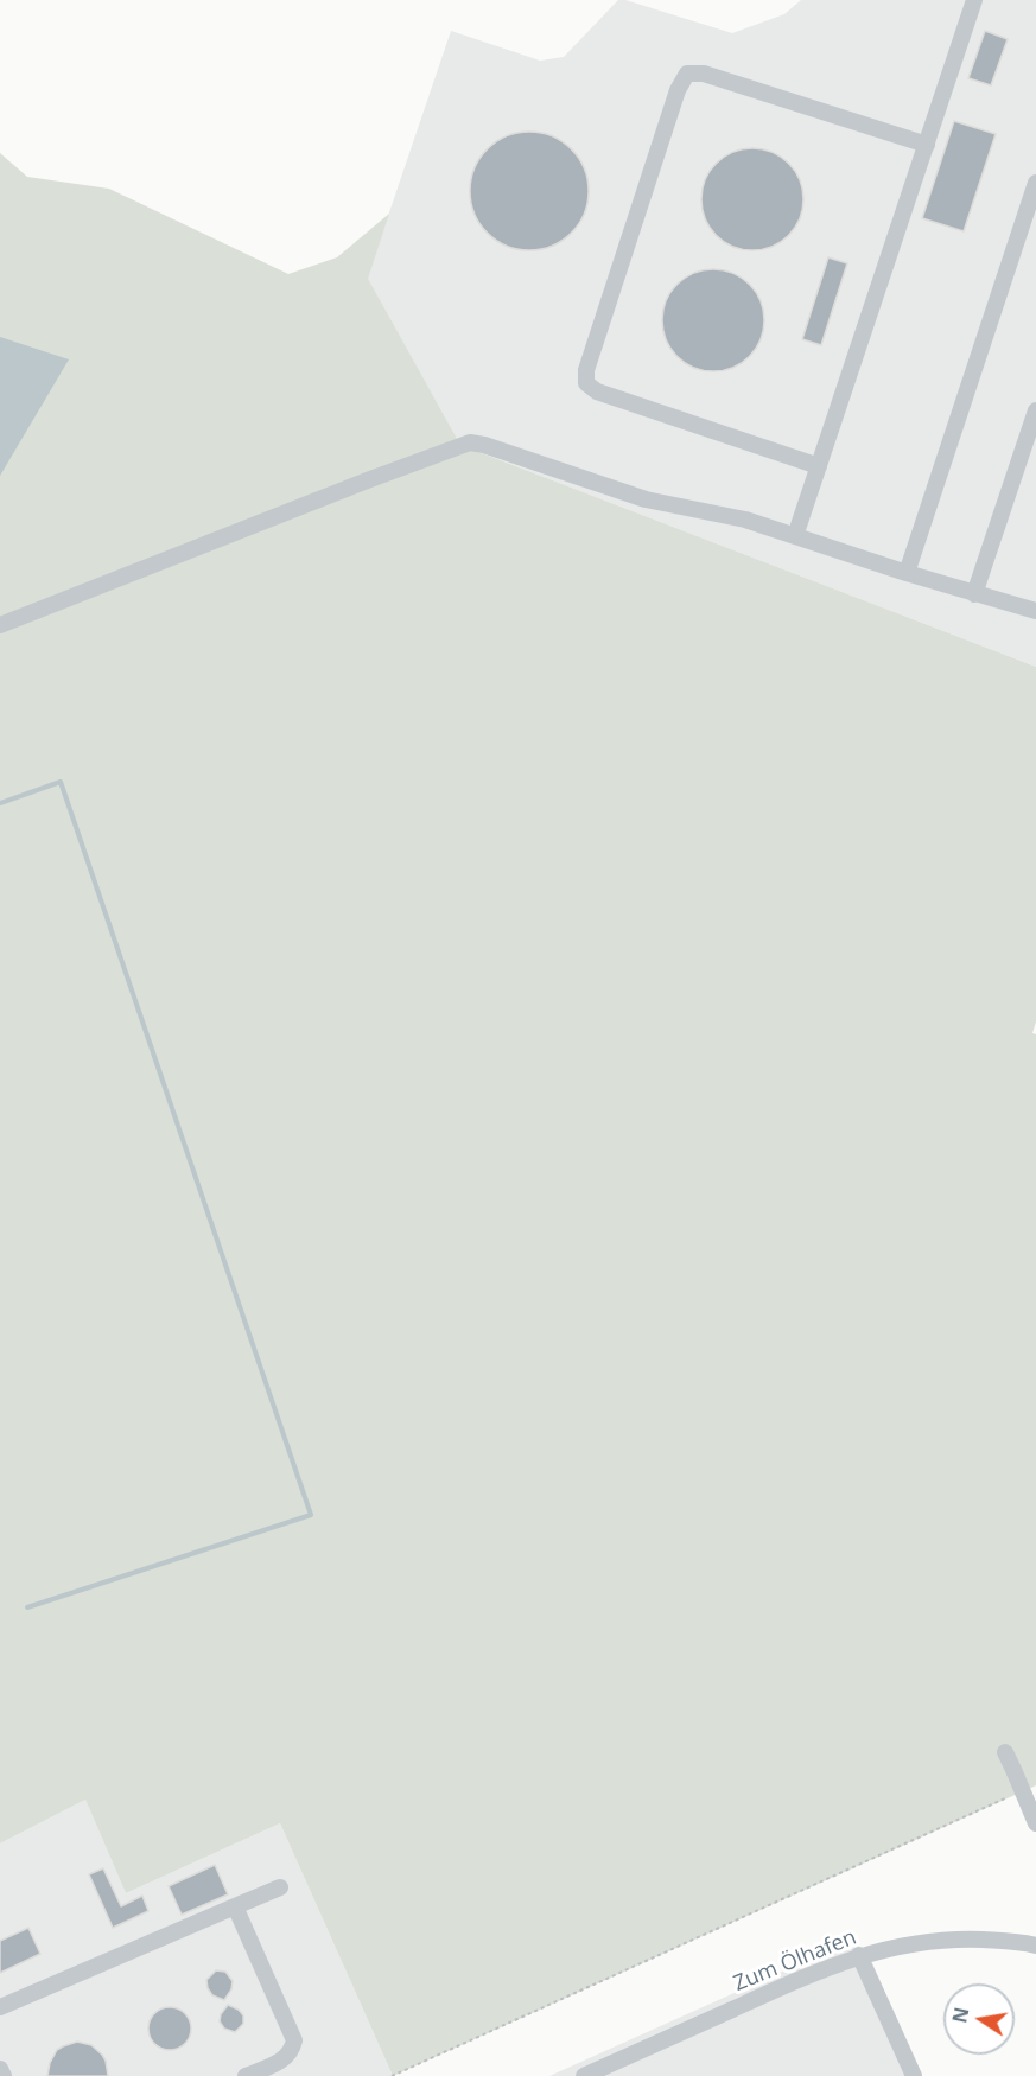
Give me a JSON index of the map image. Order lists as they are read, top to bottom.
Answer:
{
  "streets": {
    "street": ["Zum Ölhafen"]
  },
  "north": "left"
}
